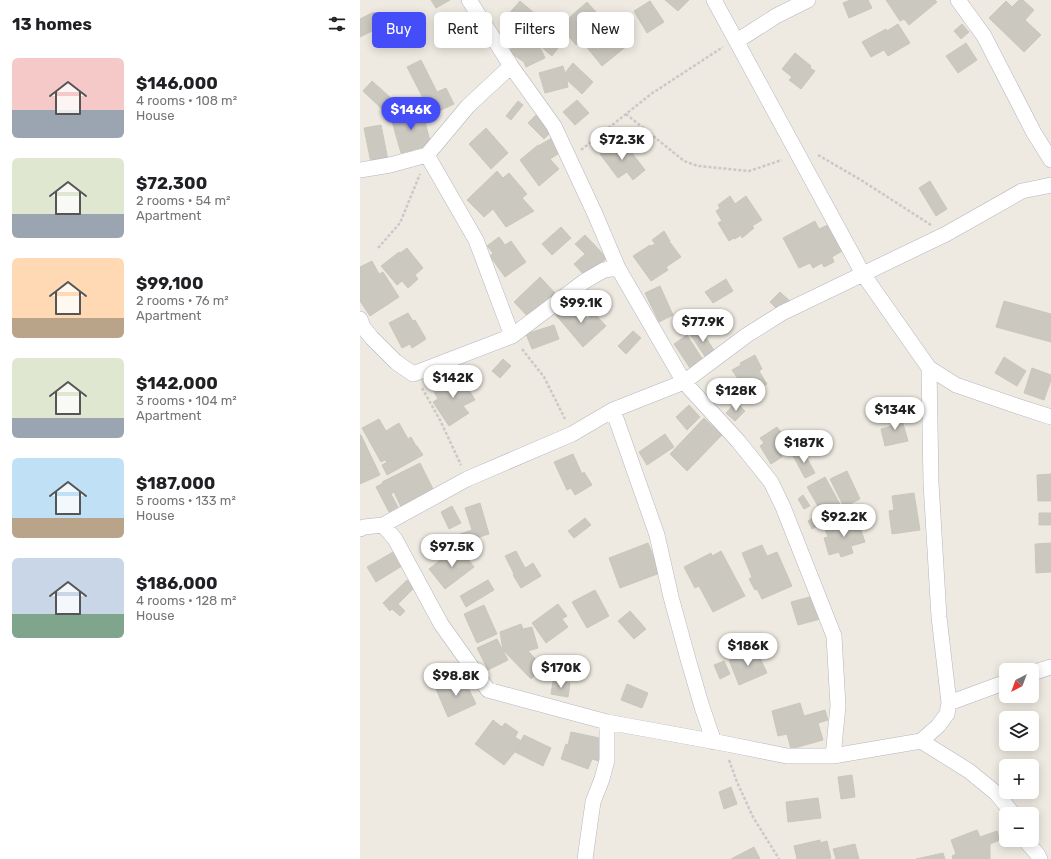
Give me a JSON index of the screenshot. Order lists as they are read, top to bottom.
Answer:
{
  "north": "bottom left",
  "page": {
    "heading": "13 homes",
    "chip": [
      "Buy",
      "Rent",
      "Filters",
      "New"
    ],
    "list": [
      {
        "name": "$146,000",
        "note": "4 rooms · 108 m² · House"
      },
      {
        "name": "$72,300",
        "note": "2 rooms · 54 m² · Apartment"
      },
      {
        "name": "$99,100",
        "note": "2 rooms · 76 m² · Apartment"
      },
      {
        "name": "$142,000",
        "note": "3 rooms · 104 m² · Apartment"
      },
      {
        "name": "$187,000",
        "note": "5 rooms · 133 m² · House"
      },
      {
        "name": "$186,000",
        "note": "4 rooms · 128 m² · House"
      }
    ],
    "price": [
      "$146K",
      "$72.3K",
      "$99.1K",
      "$77.9K",
      "$142K",
      "$128K",
      "$134K",
      "$187K",
      "$92.2K",
      "$97.5K",
      "$186K",
      "$170K",
      "$98.8K"
    ],
    "map_buttons": ["+", "−"]
  }
}
